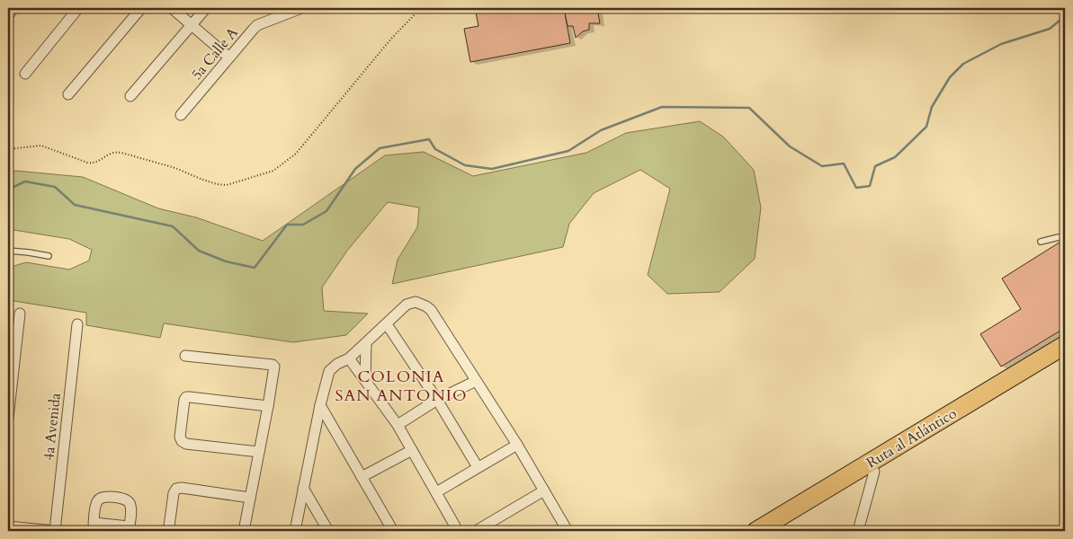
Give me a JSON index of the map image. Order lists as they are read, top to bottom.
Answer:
{
  "streets": {
    "highway": ["Ruta al Atlántico"],
    "street": ["5a Calle A", "4a Avenida"]
  },
  "districts": ["COLONIA SAN ANTONIO"]
}
